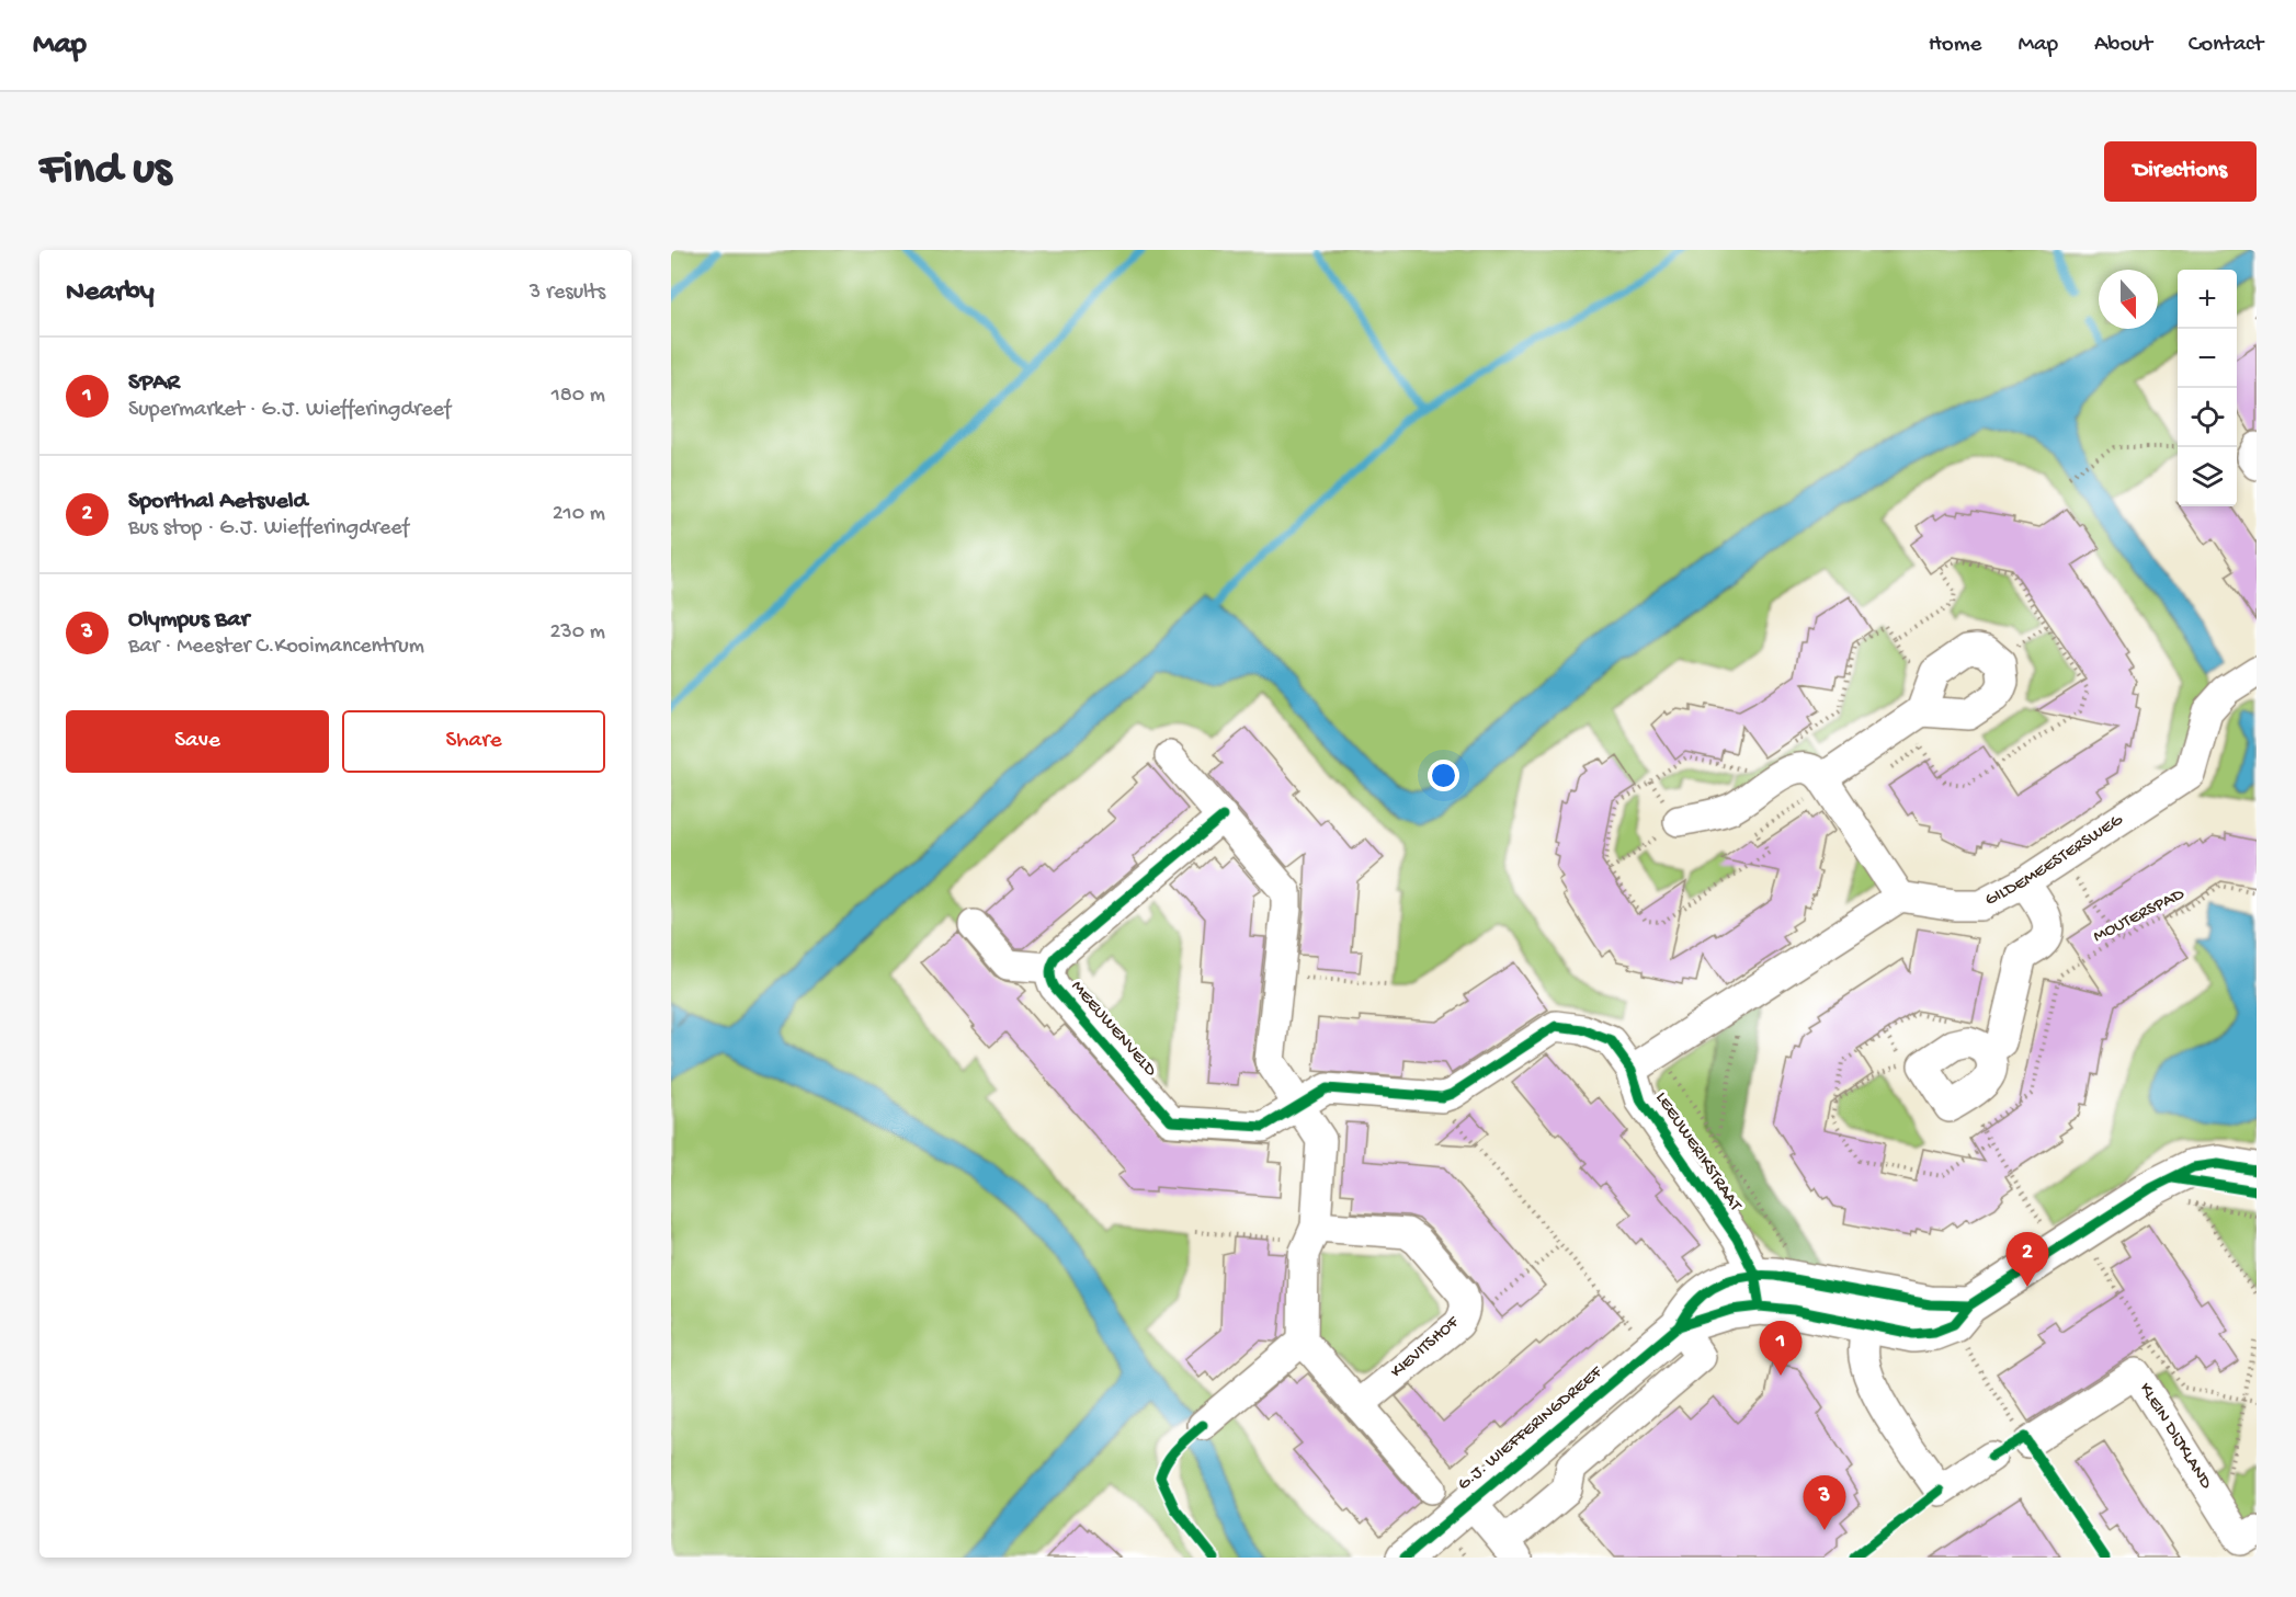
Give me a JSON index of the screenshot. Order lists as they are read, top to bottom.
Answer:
{
  "streets": {
    "street": [
      "GILDEMEESTERSWEG",
      "MEEUWENVELD",
      "LEEUWERIKSTRAAT",
      "KIEVITSHOF",
      "G.J. WIEFFERINGDREEF",
      "KLEIN DIJKLAND"
    ],
    "path": ["MOUTERSPAD"]
  },
  "crossings": [
    ["MEEUWENVELD", "LEEUWERIKSTRAAT"],
    ["LEEUWERIKSTRAAT", "G.J. WIEFFERINGDREEF"]
  ],
  "north": "bottom",
  "page": {
    "header": "Map",
    "nav": [
      "Home",
      "Map",
      "About",
      "Contact"
    ],
    "buttons": [
      "Directions",
      ["Save", "Share"]
    ],
    "title": "Find us",
    "heading": ["Nearby", "3 results"],
    "map_buttons": ["+", "−"],
    "list": [
      {
        "mark": "1",
        "name": "SPAR",
        "note": "Supermarket · G.J. Wiefferingdreef",
        "value": "180 m"
      },
      {
        "mark": "2",
        "name": "Sporthal Aetsveld",
        "note": "Bus stop · G.J. Wiefferingdreef",
        "value": "210 m"
      },
      {
        "mark": "3",
        "name": "Olympus Bar",
        "note": "Bar · Meester C.Kooimancentrum",
        "value": "230 m"
      }
    ],
    "pins": ["2", "1", "3"]
  }
}
